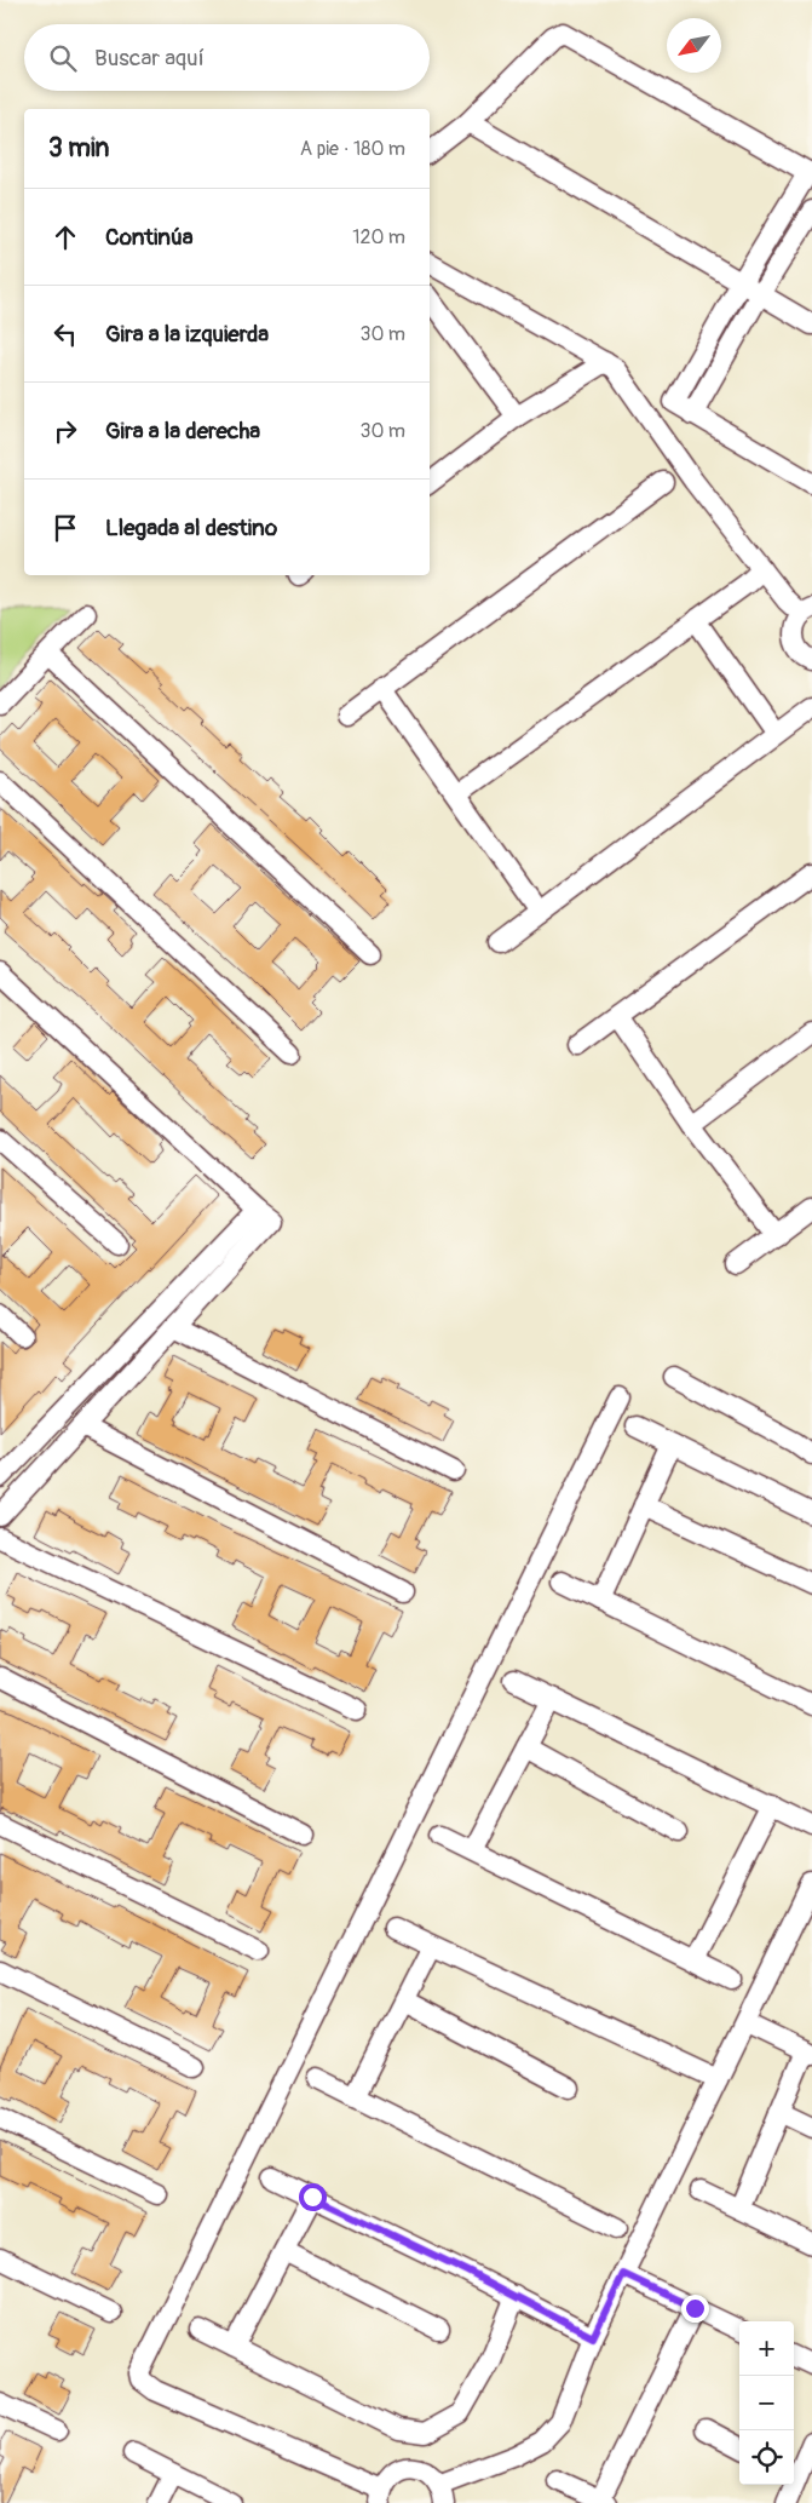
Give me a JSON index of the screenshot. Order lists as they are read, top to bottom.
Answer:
{
  "north": "bottom left",
  "page": {
    "search": "Buscar aquí",
    "heading": ["3 min", "A pie · 180 m"],
    "list": [
      ["Continúa", "120 m"],
      ["Gira a la izquierda", "30 m"],
      ["Gira a la derecha", "30 m"],
      "Llegada al destino"
    ],
    "map_buttons": ["+", "−"]
  }
}
